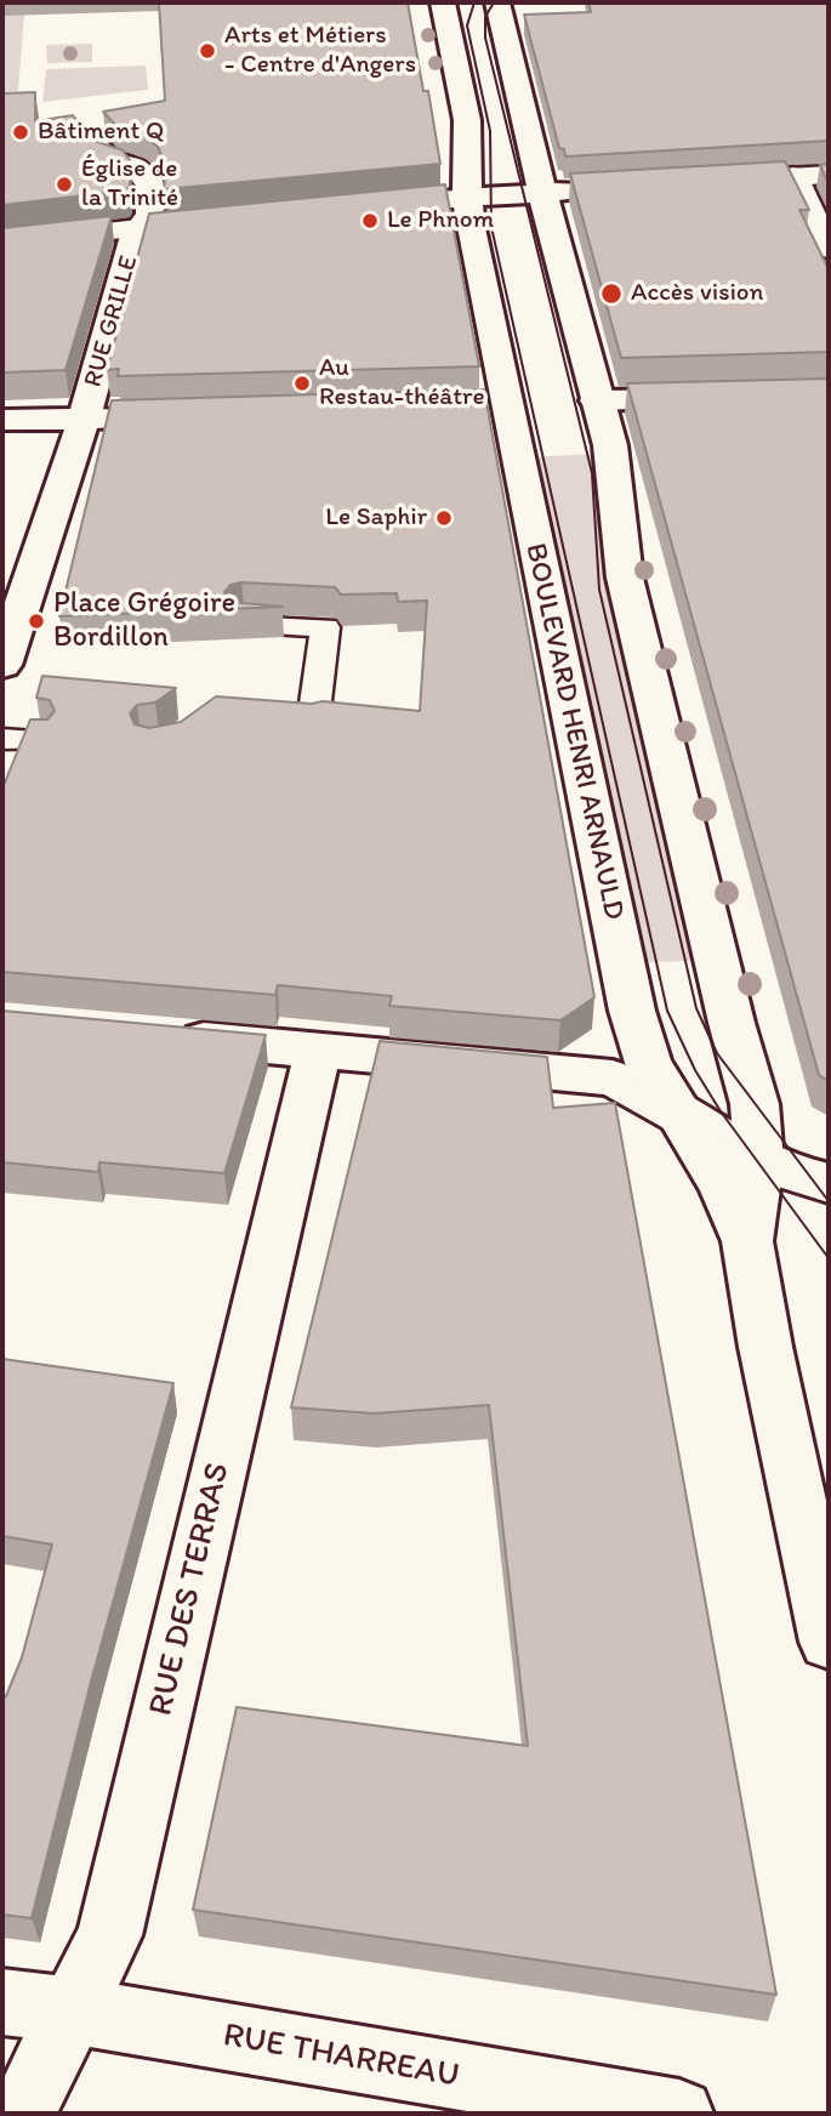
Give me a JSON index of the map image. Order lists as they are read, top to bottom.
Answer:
{
  "streets": {
    "street": [
      "RUE GRILLE",
      "BOULEVARD HENRI ARNAULD",
      "RUE DES TERRAS",
      "RUE THARREAU"
    ]
  },
  "crossings": [
    ["RUE DES TERRAS", "RUE THARREAU"]
  ],
  "places": [
    "Arts et Métiers - Centre d'Angers",
    "Bâtiment Q",
    "Église de la Trinité",
    "Le Phnom",
    "Accès vision",
    "Au Restau-théâtre",
    "Le Saphir",
    "Place Grégoire Bordillon"
  ]
}
